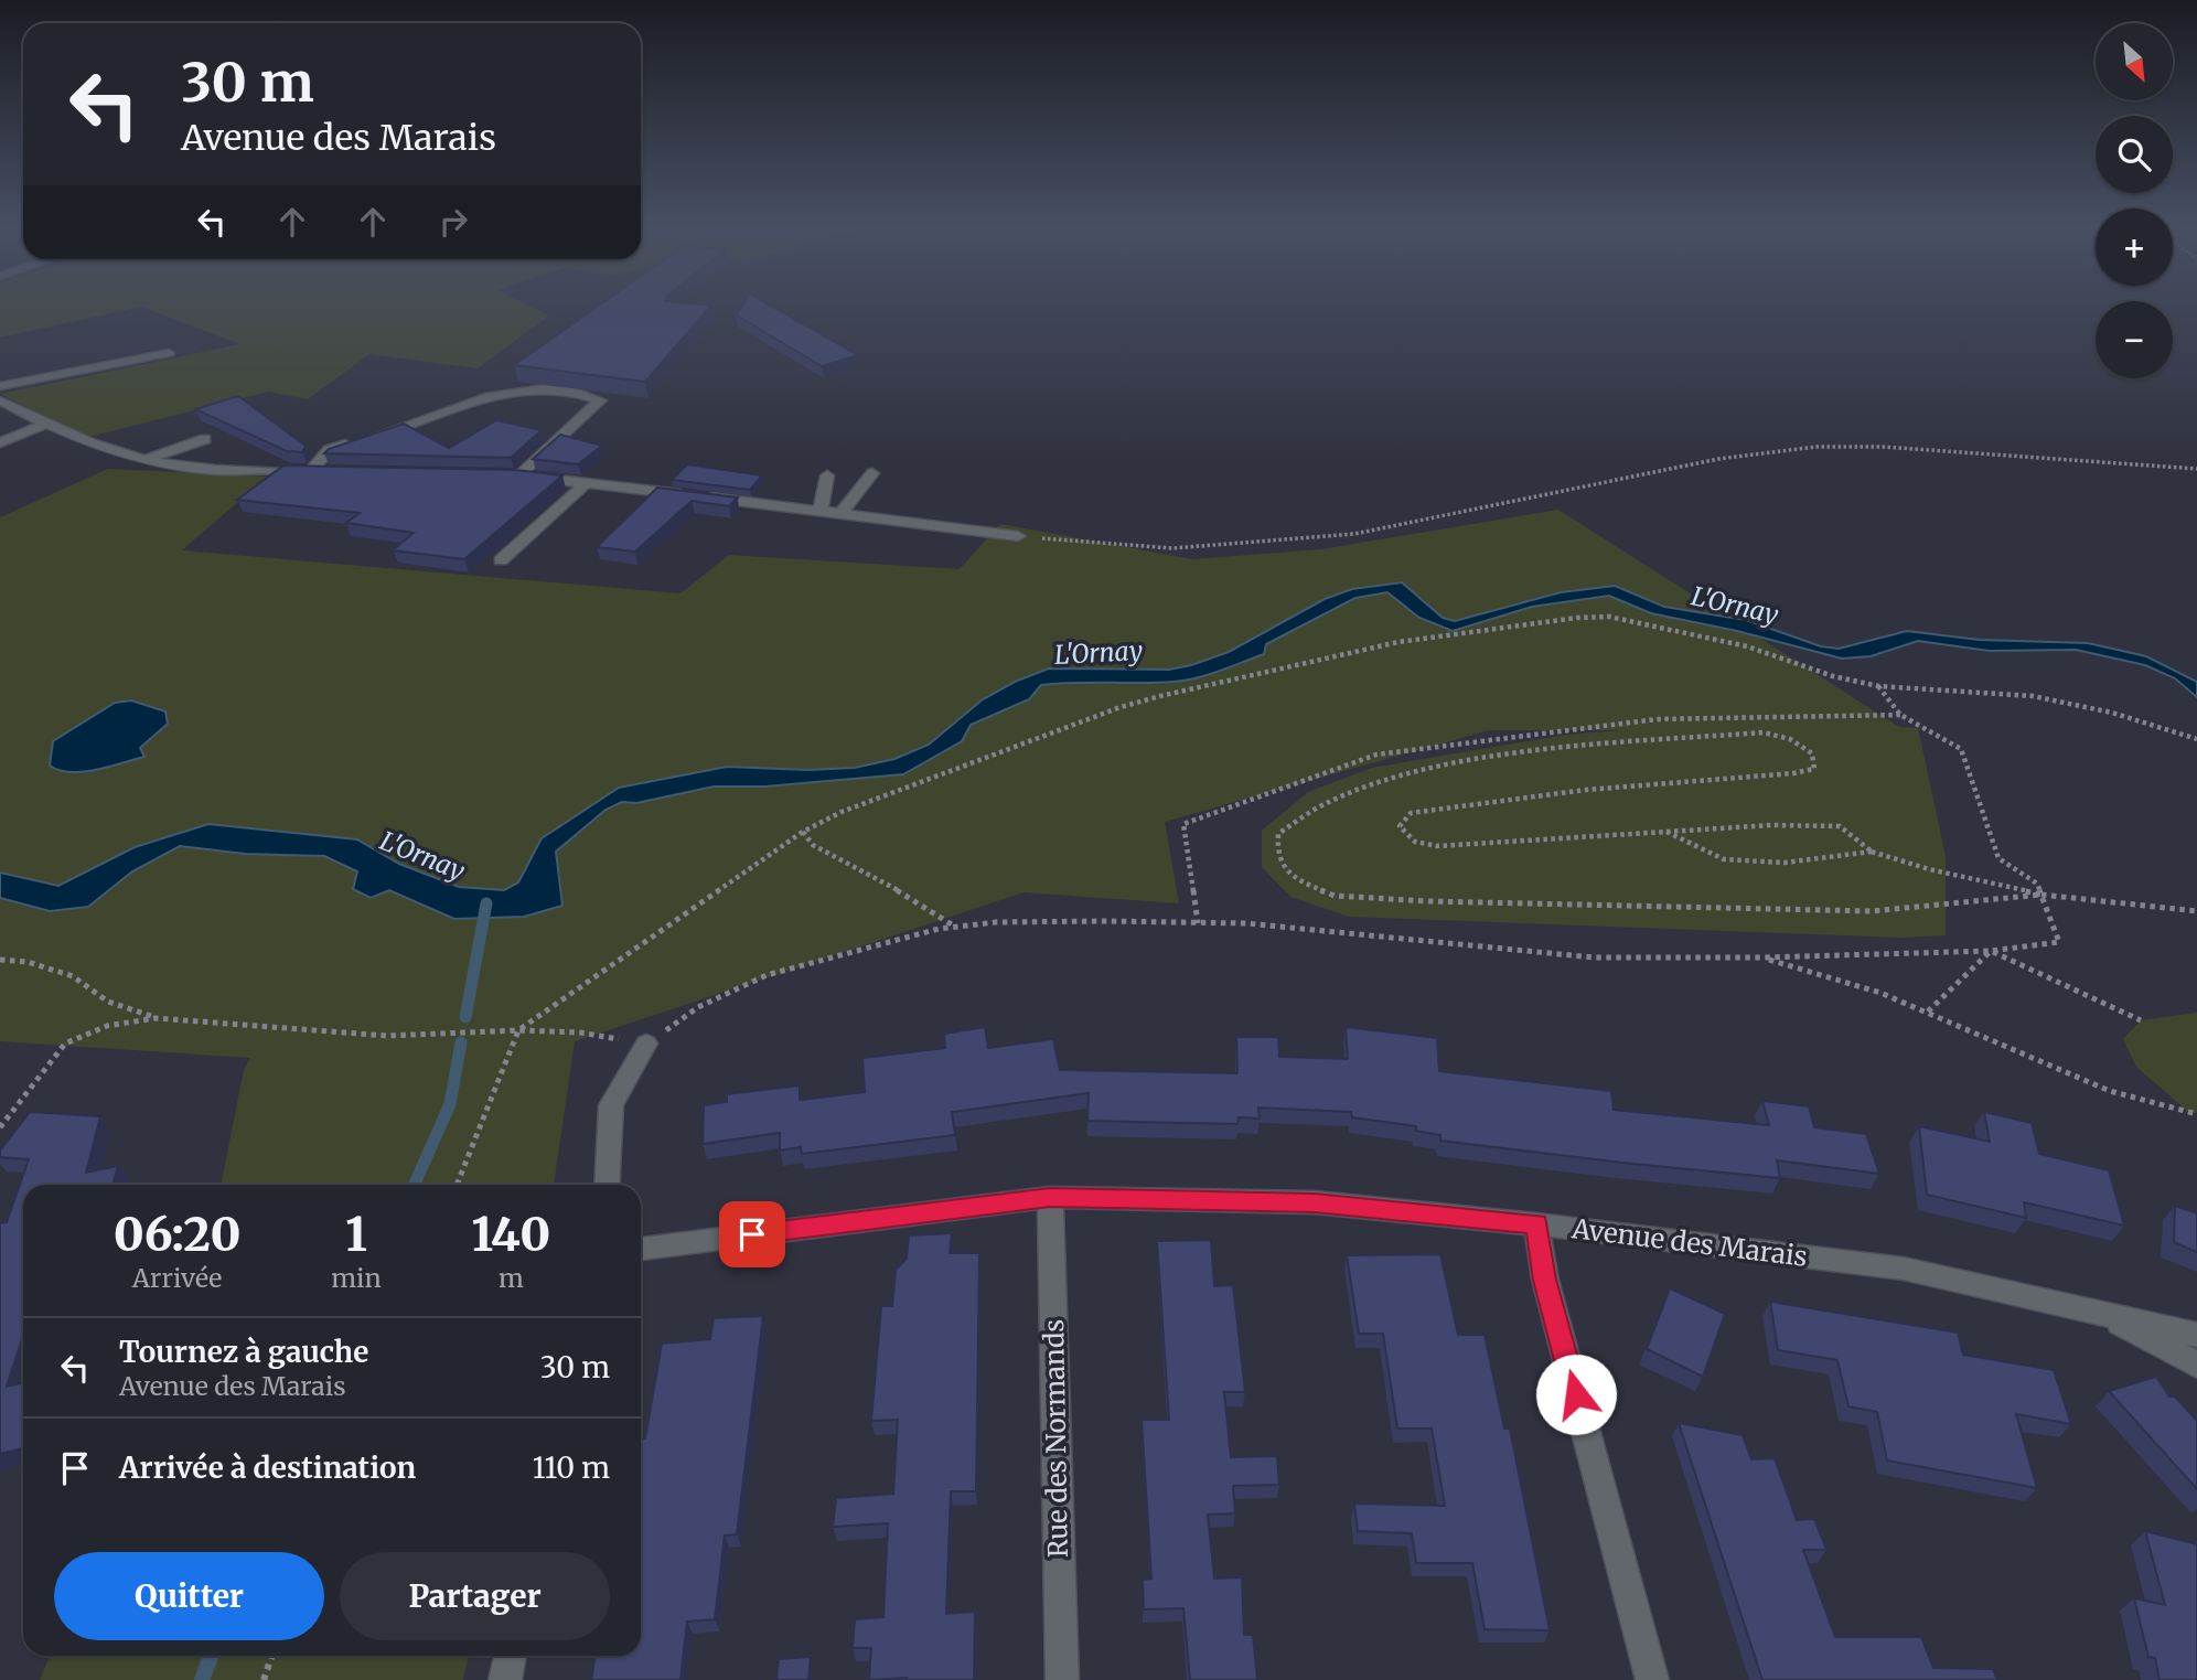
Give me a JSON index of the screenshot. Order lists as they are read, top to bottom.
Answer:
{
  "streets": {
    "street": ["Avenue des Marais", "Rue des Normands"]
  },
  "crossings": [
    ["Avenue des Marais", "Rue des Normands"]
  ],
  "water": ["L'Ornay"],
  "north": "bottom right",
  "page": {
    "map_buttons": ["+", "−"],
    "turn": ["30 m", "Avenue des Marais"],
    "eta": [
      "06:20",
      "Arrivée",
      "1",
      "min",
      "140",
      "m"
    ],
    "list": [
      {
        "name": "Tournez à gauche",
        "note": "Avenue des Marais",
        "value": "30 m"
      },
      {
        "name": "Arrivée à destination",
        "value": "110 m"
      }
    ],
    "buttons": ["Quitter", "Partager"]
  }
}
